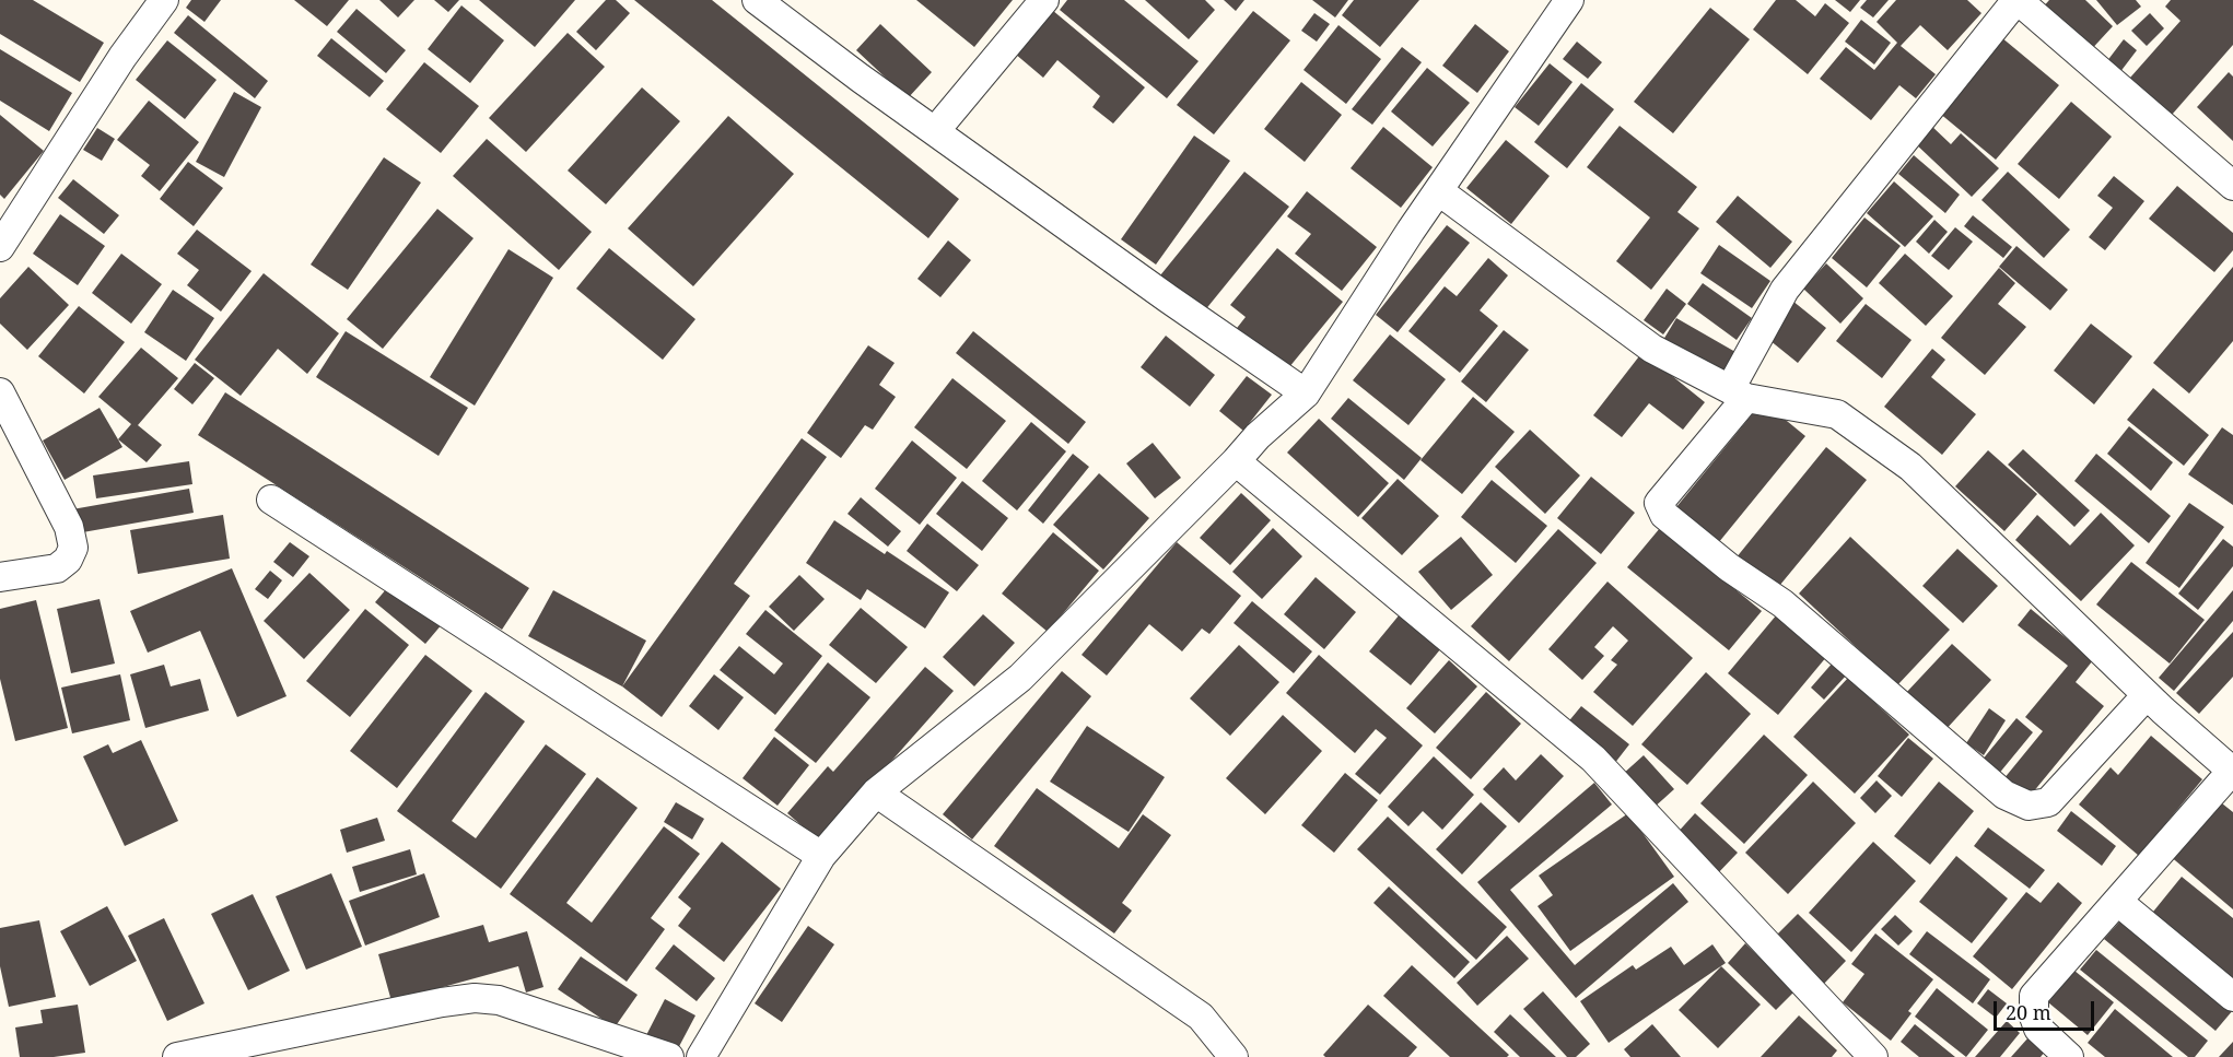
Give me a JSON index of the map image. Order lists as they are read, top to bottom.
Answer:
{
  "scale_bar": "20 m"
}
